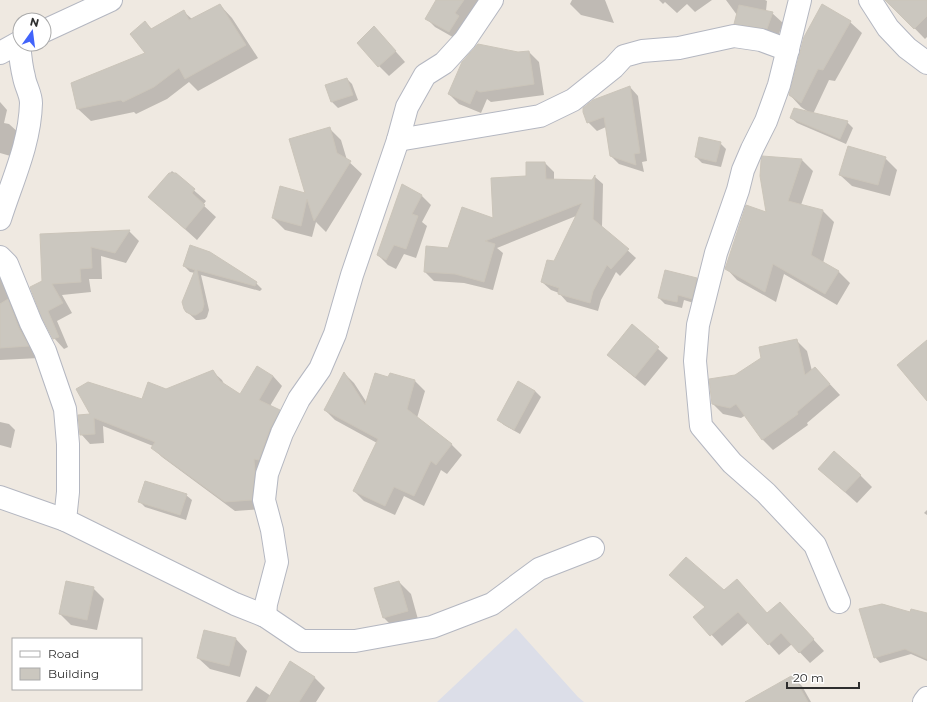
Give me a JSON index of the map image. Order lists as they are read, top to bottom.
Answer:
{
  "legend": ["Road", "Building"],
  "scale_bar": "20 m",
  "north": "top"
}
